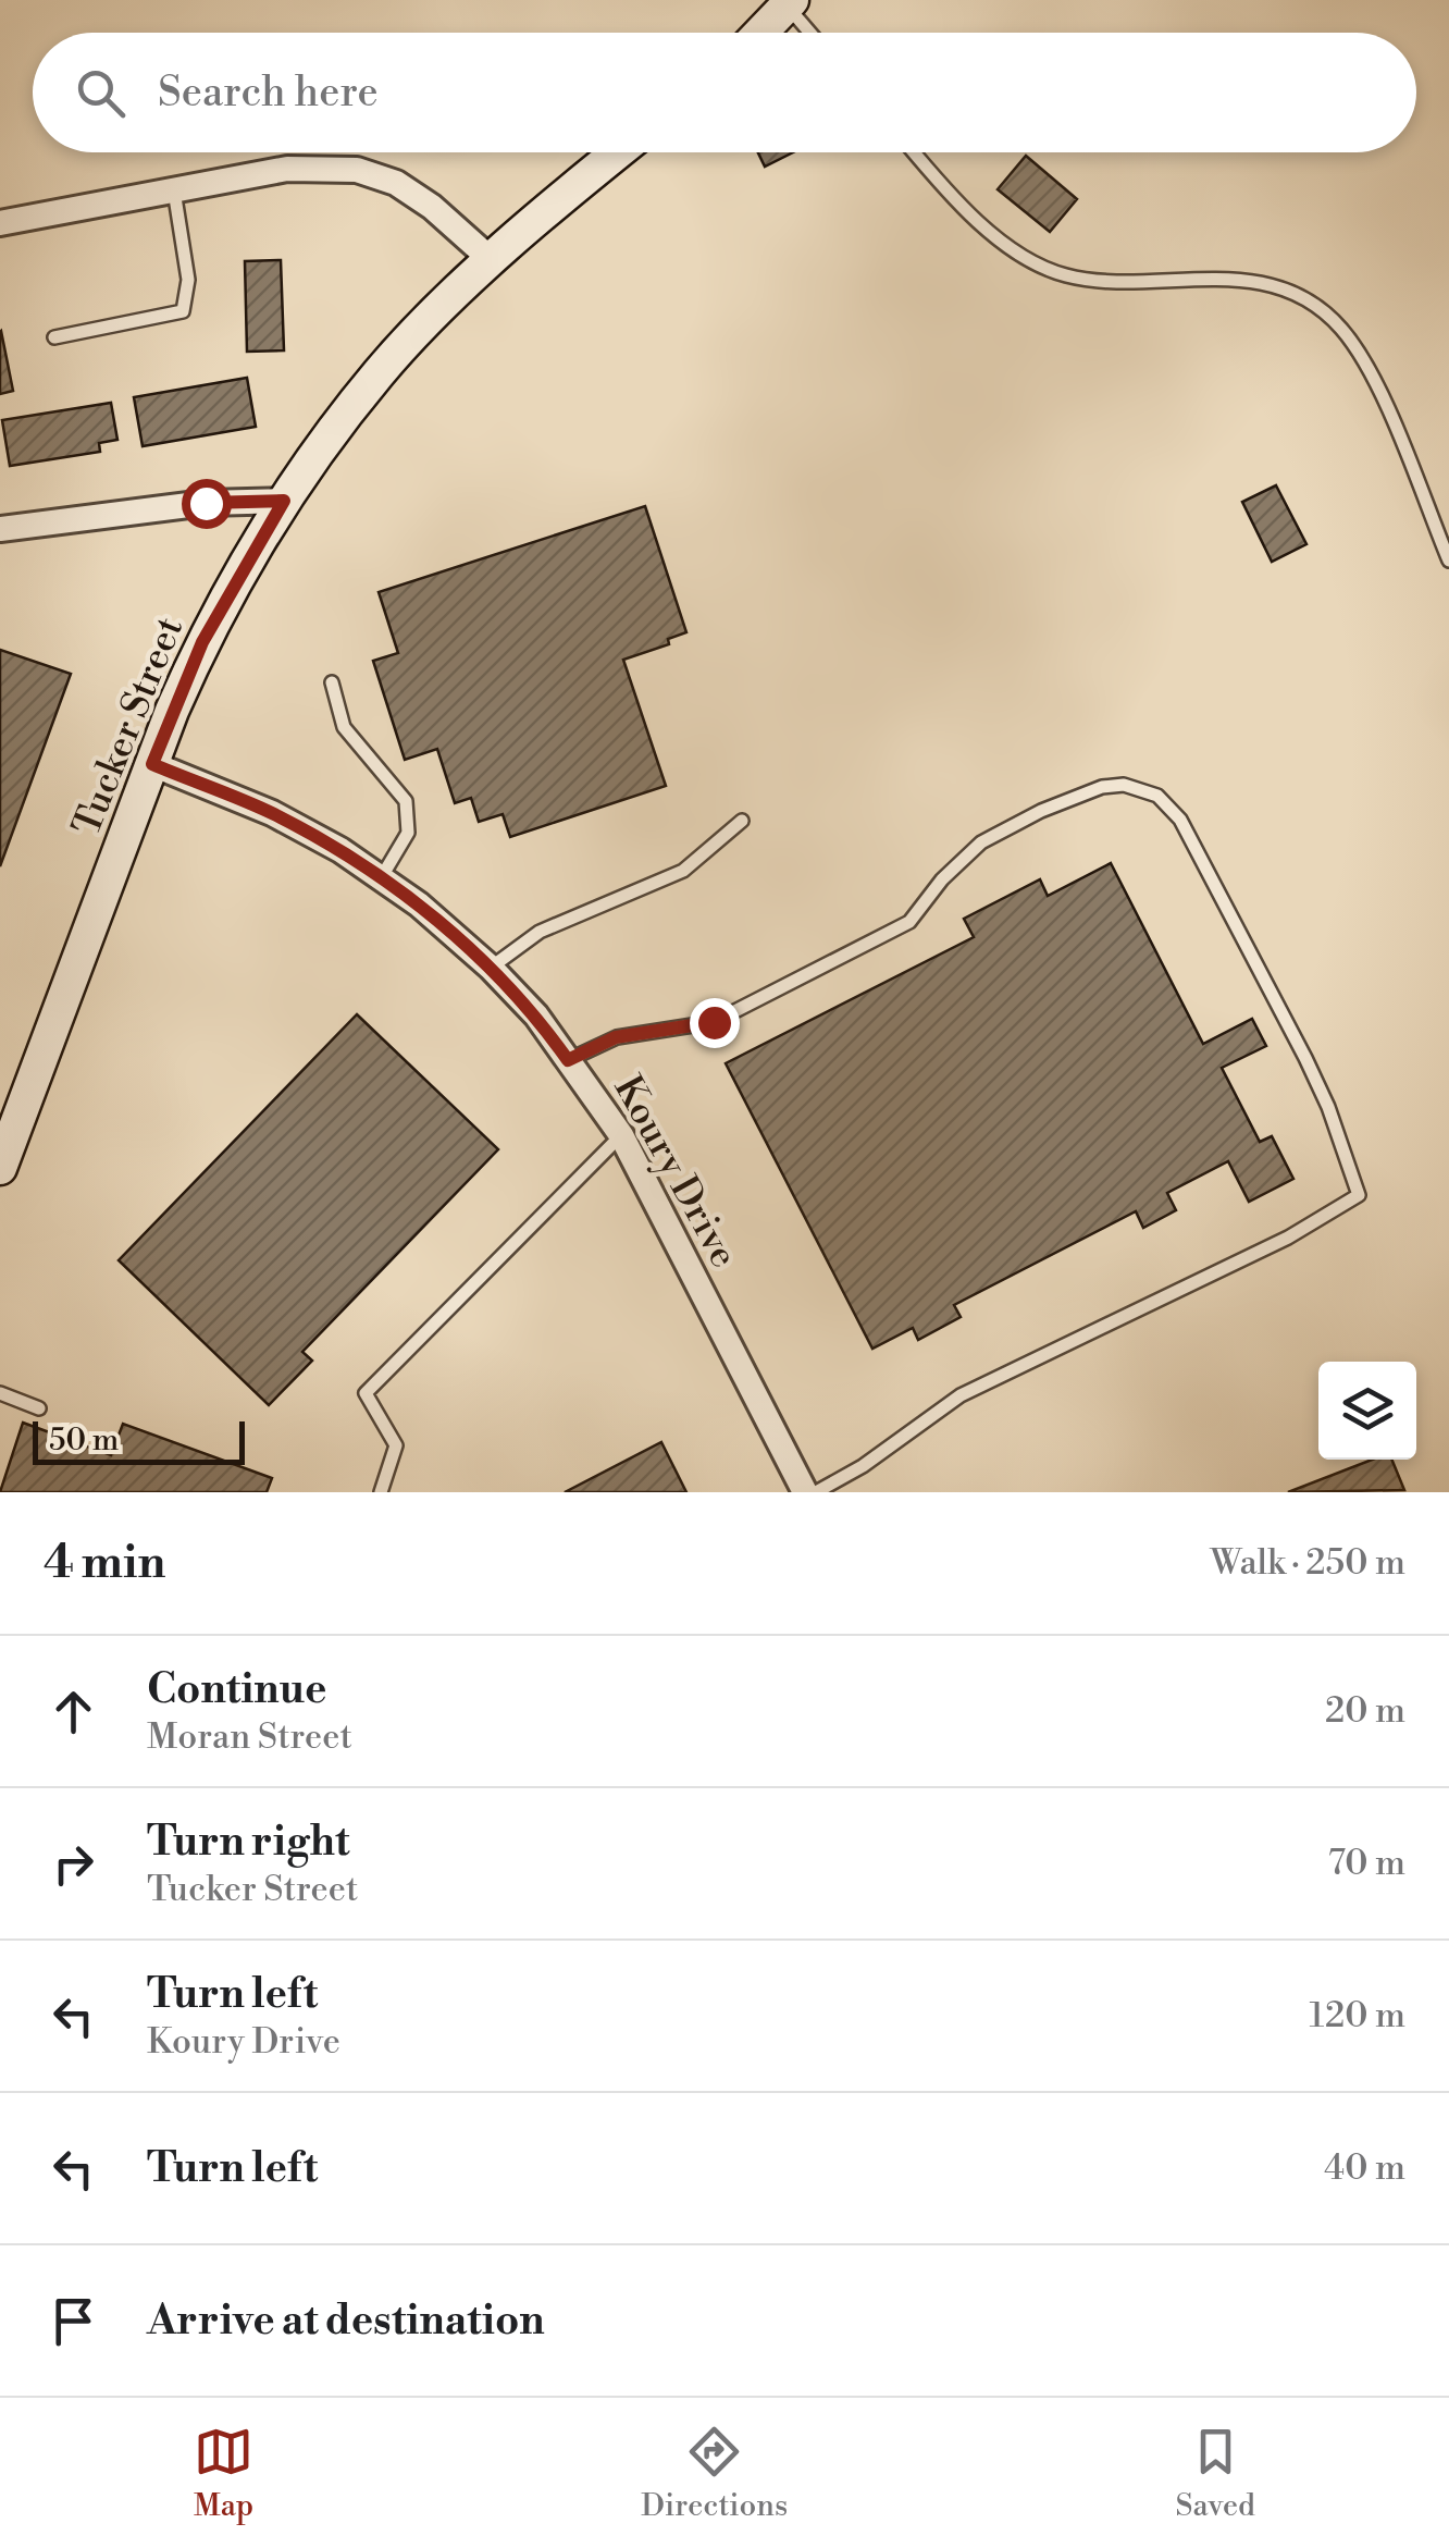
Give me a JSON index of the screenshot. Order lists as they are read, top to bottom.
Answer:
{
  "streets": {
    "street": ["Tucker Street", "Koury Drive"]
  },
  "crossings": [
    ["Tucker Street", "Koury Drive"]
  ],
  "scale_bar": "50 m",
  "page": {
    "search": "Search here",
    "scale": "50 m",
    "heading": ["4 min", "Walk · 250 m"],
    "list": [
      ["Continue", "Moran Street", "20 m"],
      ["Turn right", "Tucker Street", "70 m"],
      ["Turn left", "Koury Drive", "120 m"],
      ["Turn left", "40 m"],
      "Arrive at destination"
    ],
    "nav": ["Map", "Directions", "Saved"]
  }
}
